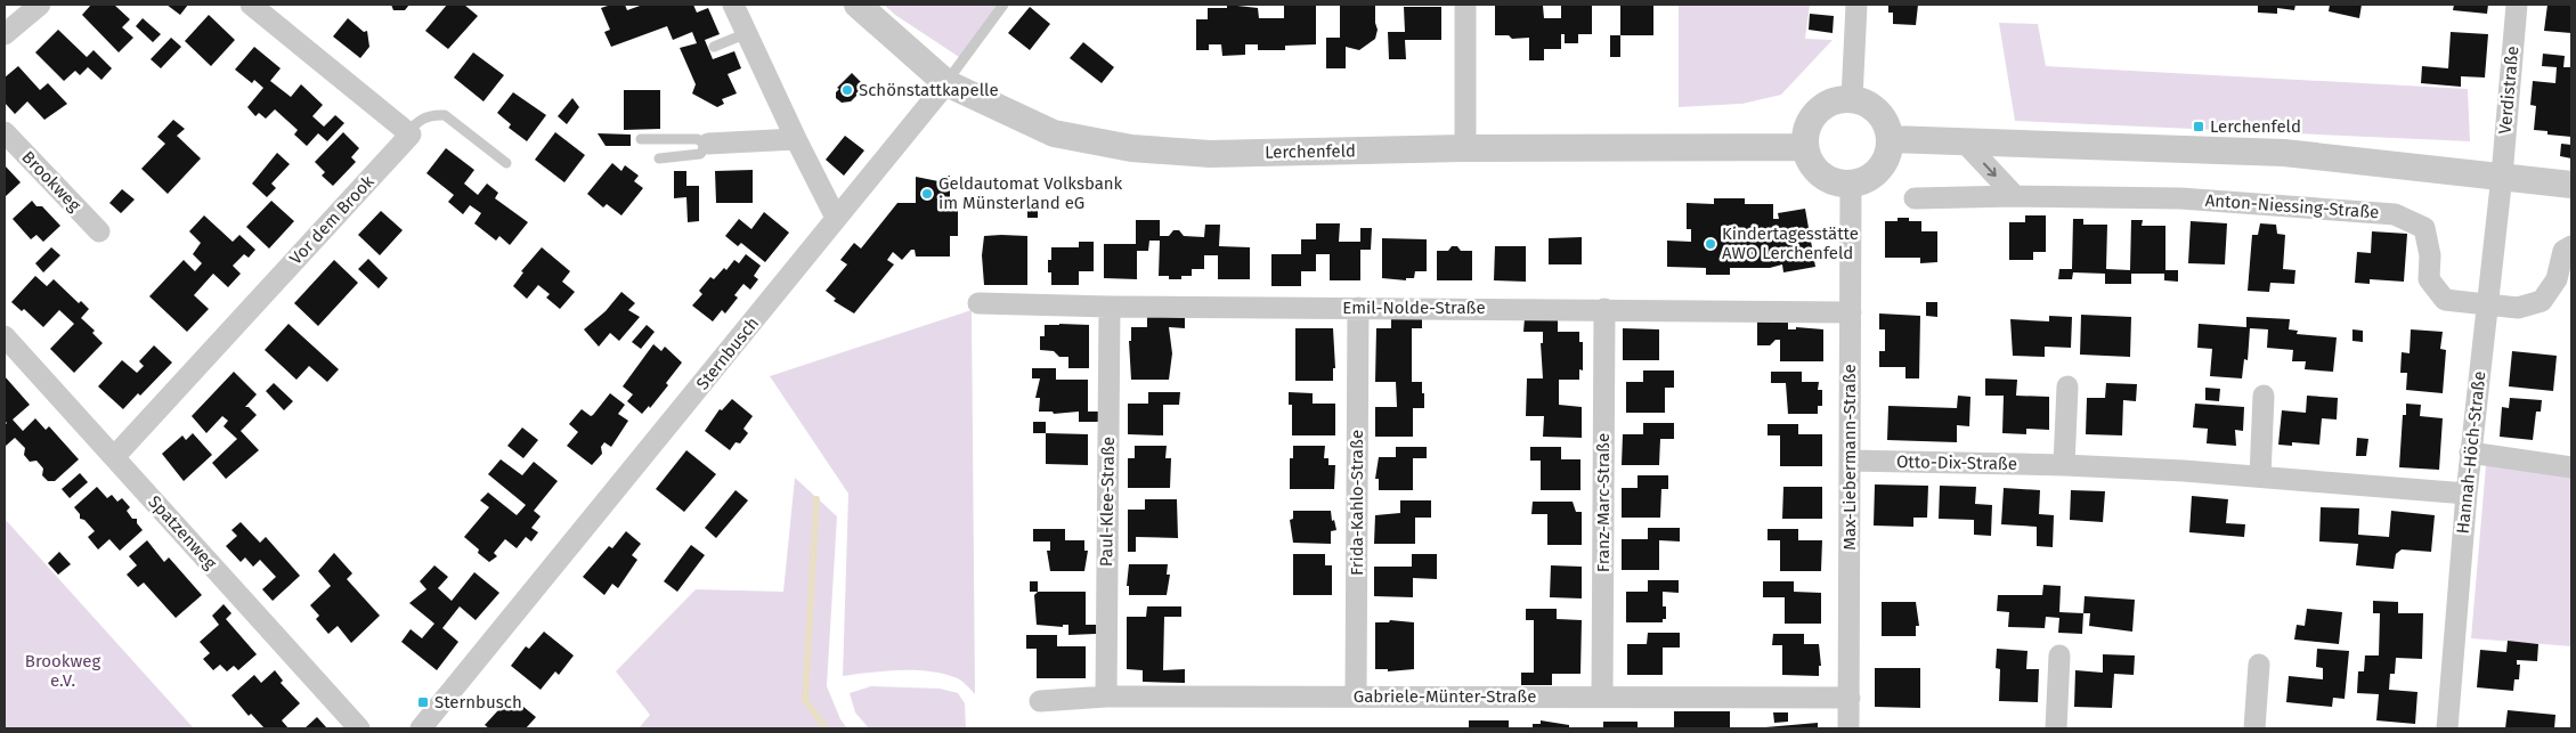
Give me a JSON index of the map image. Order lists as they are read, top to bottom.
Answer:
{
  "streets": {
    "street": [
      "Verdistraße",
      "Lerchenfeld",
      "Brookweg",
      "Anton-Niessing-Straße",
      "Vor dem Brook",
      "Emil-Nolde-Straße",
      "Sternbusch",
      "Hannah-Höch-Straße",
      "Max-Liebermann-Straße",
      "Otto-Dix-Straße",
      "Paul-Klee-Straße",
      "Frida-Kahlo-Straße",
      "Franz-Marc-Straße",
      "Spatzenweg",
      "Gabriele-Münter-Straße"
    ]
  },
  "crossings": [
    ["Verdistraße", "Hannah-Höch-Straße"],
    ["Lerchenfeld", "Sternbusch"],
    ["Lerchenfeld", "Max-Liebermann-Straße"],
    ["Anton-Niessing-Straße", "Hannah-Höch-Straße"],
    ["Vor dem Brook", "Spatzenweg"],
    ["Emil-Nolde-Straße", "Max-Liebermann-Straße"],
    ["Emil-Nolde-Straße", "Paul-Klee-Straße"],
    ["Emil-Nolde-Straße", "Frida-Kahlo-Straße"],
    ["Emil-Nolde-Straße", "Franz-Marc-Straße"],
    ["Hannah-Höch-Straße", "Otto-Dix-Straße"],
    ["Max-Liebermann-Straße", "Otto-Dix-Straße"],
    ["Max-Liebermann-Straße", "Gabriele-Münter-Straße"],
    ["Paul-Klee-Straße", "Gabriele-Münter-Straße"],
    ["Frida-Kahlo-Straße", "Gabriele-Münter-Straße"],
    ["Franz-Marc-Straße", "Gabriele-Münter-Straße"]
  ],
  "parks": ["Brookweg e.V."],
  "places": {
    "other": ["Schönstattkapelle", "Geldautomat Volksbank im Münsterland eG", "Kindertagesstätte AWO Lerchenfeld"],
    "transit": ["Lerchenfeld", "Sternbusch"]
  }
}
